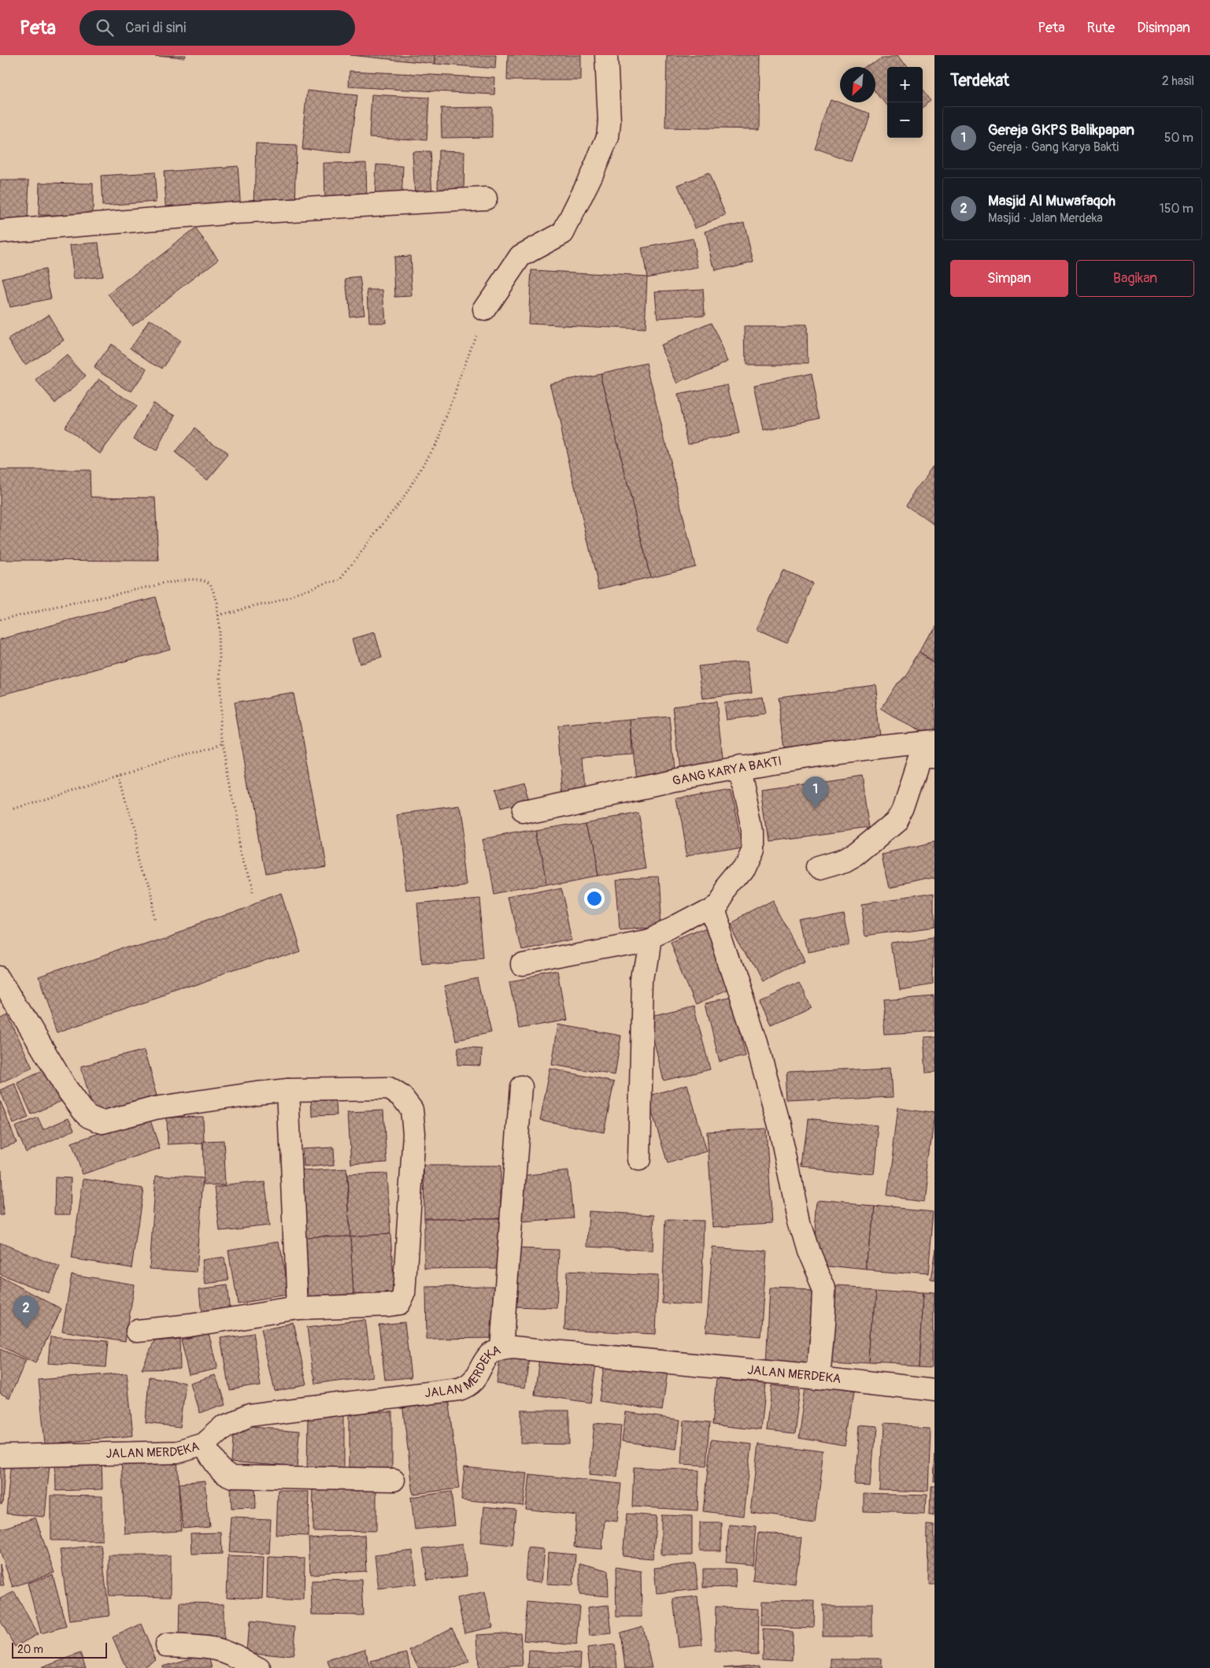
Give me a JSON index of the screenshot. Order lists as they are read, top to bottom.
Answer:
{
  "streets": {
    "street": ["GANG KARYA BAKTI", "JALAN MERDEKA"]
  },
  "scale_bar": "20 m",
  "north": "bottom left",
  "page": {
    "header": "Peta",
    "search": "Cari di sini",
    "nav": ["Peta", "Rute", "Disimpan"],
    "heading": ["Terdekat", "2 hasil"],
    "map_buttons": ["+", "−"],
    "list": [
      {
        "mark": "1",
        "name": "Gereja GKPS Balikpapan",
        "note": "Gereja · Gang Karya Bakti",
        "value": "50 m"
      },
      {
        "mark": "2",
        "name": "Masjid Al Muwafaqoh",
        "note": "Masjid · Jalan Merdeka",
        "value": "150 m"
      }
    ],
    "buttons": ["Simpan", "Bagikan"],
    "pins": ["1", "2"],
    "scale": "20 m"
  }
}
